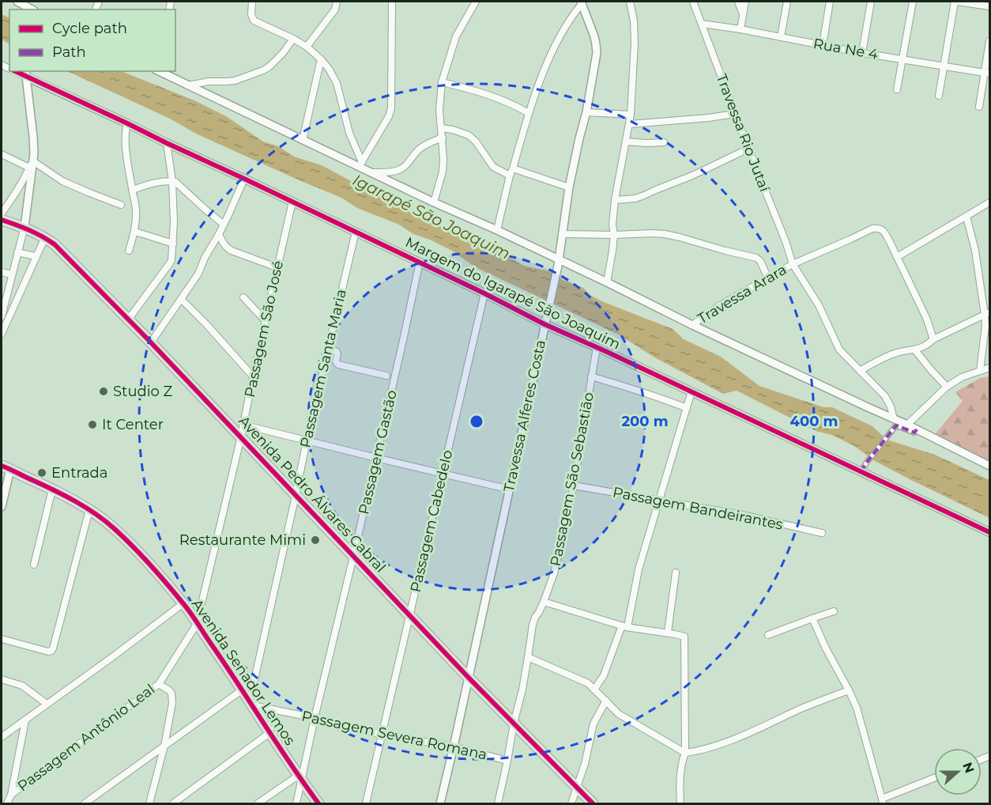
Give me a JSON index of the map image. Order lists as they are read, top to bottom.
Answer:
{
  "streets": {
    "main road": ["Avenida Pedro Álvares Cabral", "Avenida Senador Lemos"],
    "street": [
      "Rua Ne 4",
      "Travessa Rio Jutaí",
      "Margem do Igarapé São Joaquim",
      "Travessa Arara",
      "Passagem São José",
      "Passagem Santa Maria",
      "Travessa Alferes Costa",
      "Passagem Gastão",
      "Passagem São Sebastião",
      "Passagem Bandeirantes",
      "Passagem Cabedelo",
      "Passagem Severa Romana",
      "Passagem Antônio Leal"
    ]
  },
  "crossings": [
    ["Rua Ne 4", "Travessa Rio Jutaí"],
    ["Travessa Rio Jutaí", "Travessa Arara"],
    ["Margem do Igarapé São Joaquim", "Passagem São José"],
    ["Margem do Igarapé São Joaquim", "Passagem Santa Maria"],
    ["Margem do Igarapé São Joaquim", "Travessa Alferes Costa"],
    ["Margem do Igarapé São Joaquim", "Passagem Gastão"],
    ["Margem do Igarapé São Joaquim", "Passagem São Sebastião"],
    ["Margem do Igarapé São Joaquim", "Passagem Cabedelo"],
    ["Passagem São José", "Avenida Pedro Álvares Cabral"],
    ["Passagem São José", "Avenida Senador Lemos"],
    ["Passagem São José", "Passagem Antônio Leal"],
    ["Passagem Santa Maria", "Avenida Pedro Álvares Cabral"],
    ["Passagem Santa Maria", "Avenida Senador Lemos"],
    ["Passagem Santa Maria", "Passagem Severa Romana"],
    ["Travessa Alferes Costa", "Avenida Pedro Álvares Cabral"],
    ["Travessa Alferes Costa", "Passagem Severa Romana"],
    ["Passagem Gastão", "Avenida Pedro Álvares Cabral"],
    ["Passagem Gastão", "Avenida Senador Lemos"],
    ["Passagem Gastão", "Passagem Severa Romana"],
    ["Passagem São Sebastião", "Avenida Pedro Álvares Cabral"],
    ["Passagem São Sebastião", "Passagem Bandeirantes"],
    ["Passagem São Sebastião", "Passagem Severa Romana"],
    ["Avenida Pedro Álvares Cabral", "Passagem Cabedelo"],
    ["Passagem Cabedelo", "Passagem Severa Romana"],
    ["Avenida Senador Lemos", "Passagem Severa Romana"],
    ["Avenida Senador Lemos", "Passagem Antônio Leal"]
  ],
  "water": ["Igarapé São Joaquim"],
  "places": [
    "Studio Z",
    "It Center",
    "Entrada",
    "Restaurante Mimi"
  ],
  "legend": ["Cycle path", "Path"],
  "north": "right",
  "rings": ["200 m", "400 m"]
}
